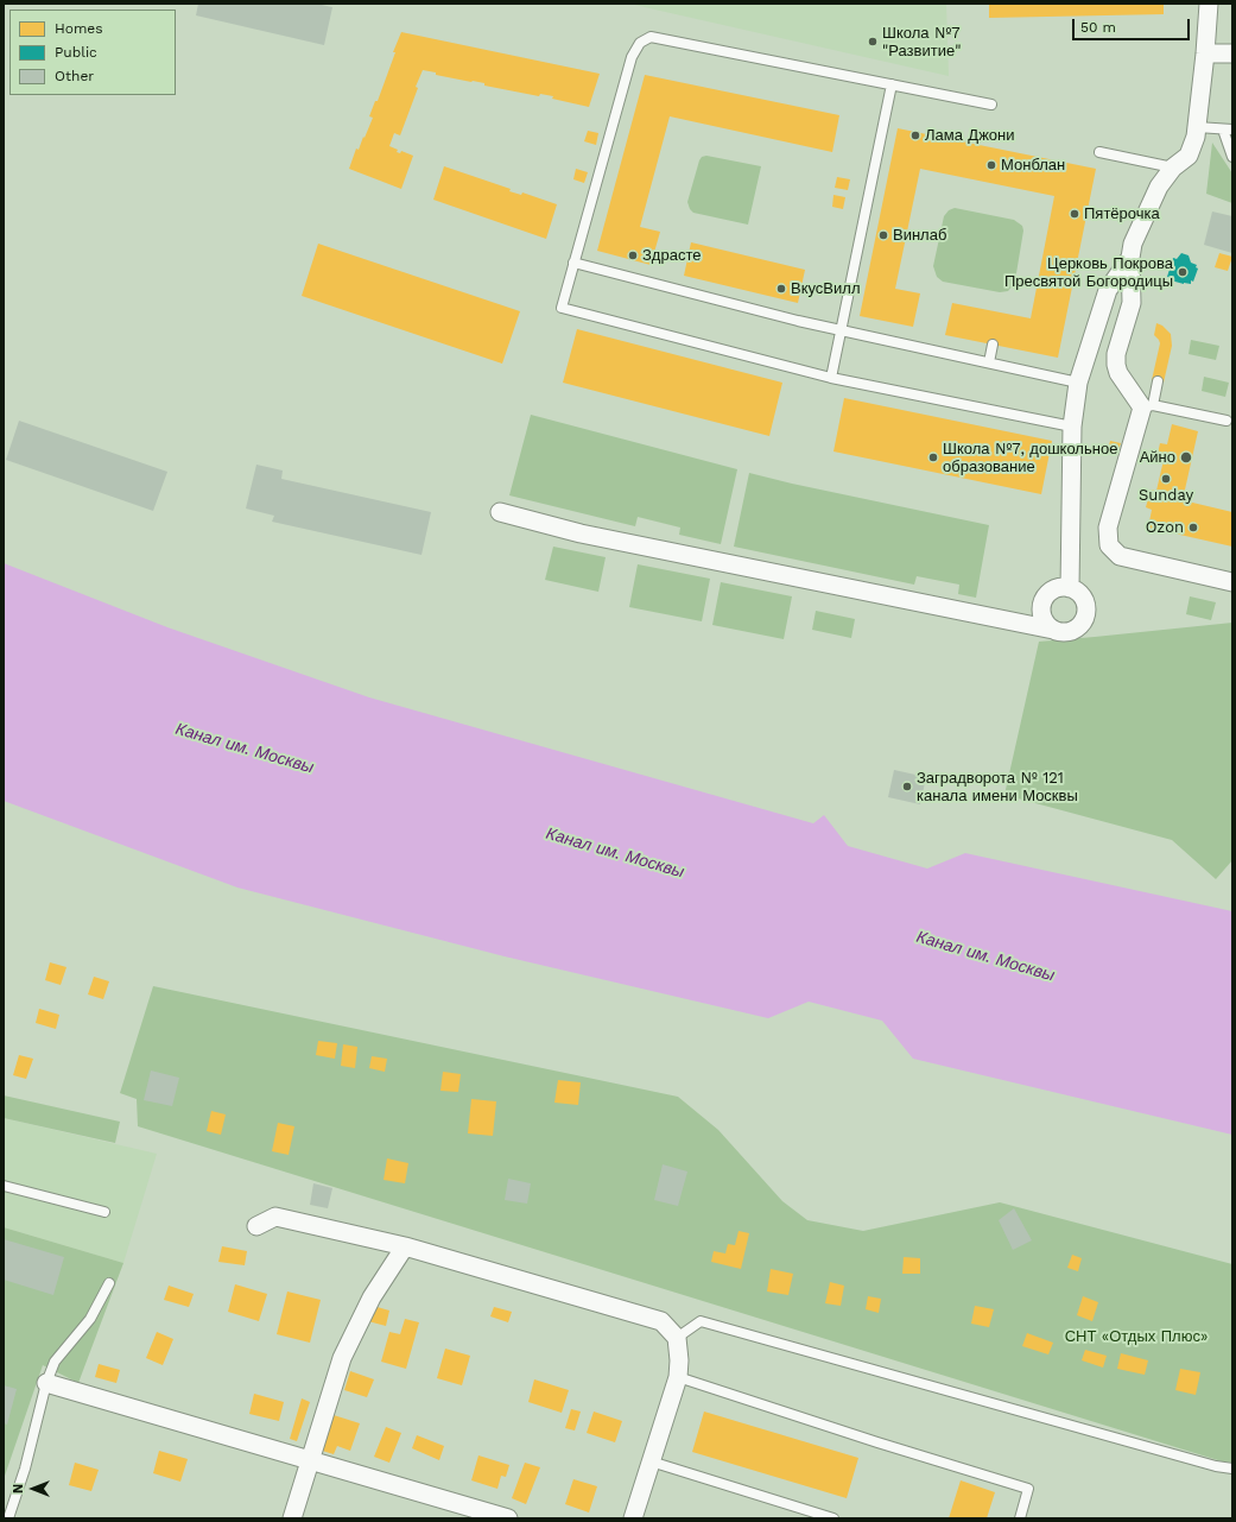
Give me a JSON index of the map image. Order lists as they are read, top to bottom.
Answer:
{
  "water": ["Канал им. Москвы"],
  "parks": ["СНТ «Отдых Плюс»"],
  "places": [
    "Школа №7 \"Развитие\"",
    "Лама Джони",
    "Монблан",
    "Пятёрочка",
    "Винлаб",
    "Здрасте",
    "Церковь Покрова Пресвятой Богородицы",
    "ВкусВилл",
    "Школа №7, дошкольное образование",
    "Айно",
    "Sunday",
    "Ozon",
    "Заградворота № 121 канала имени Москвы"
  ],
  "legend": ["Homes", "Public", "Other"],
  "scale_bar": "50 m",
  "north": "left"
}
